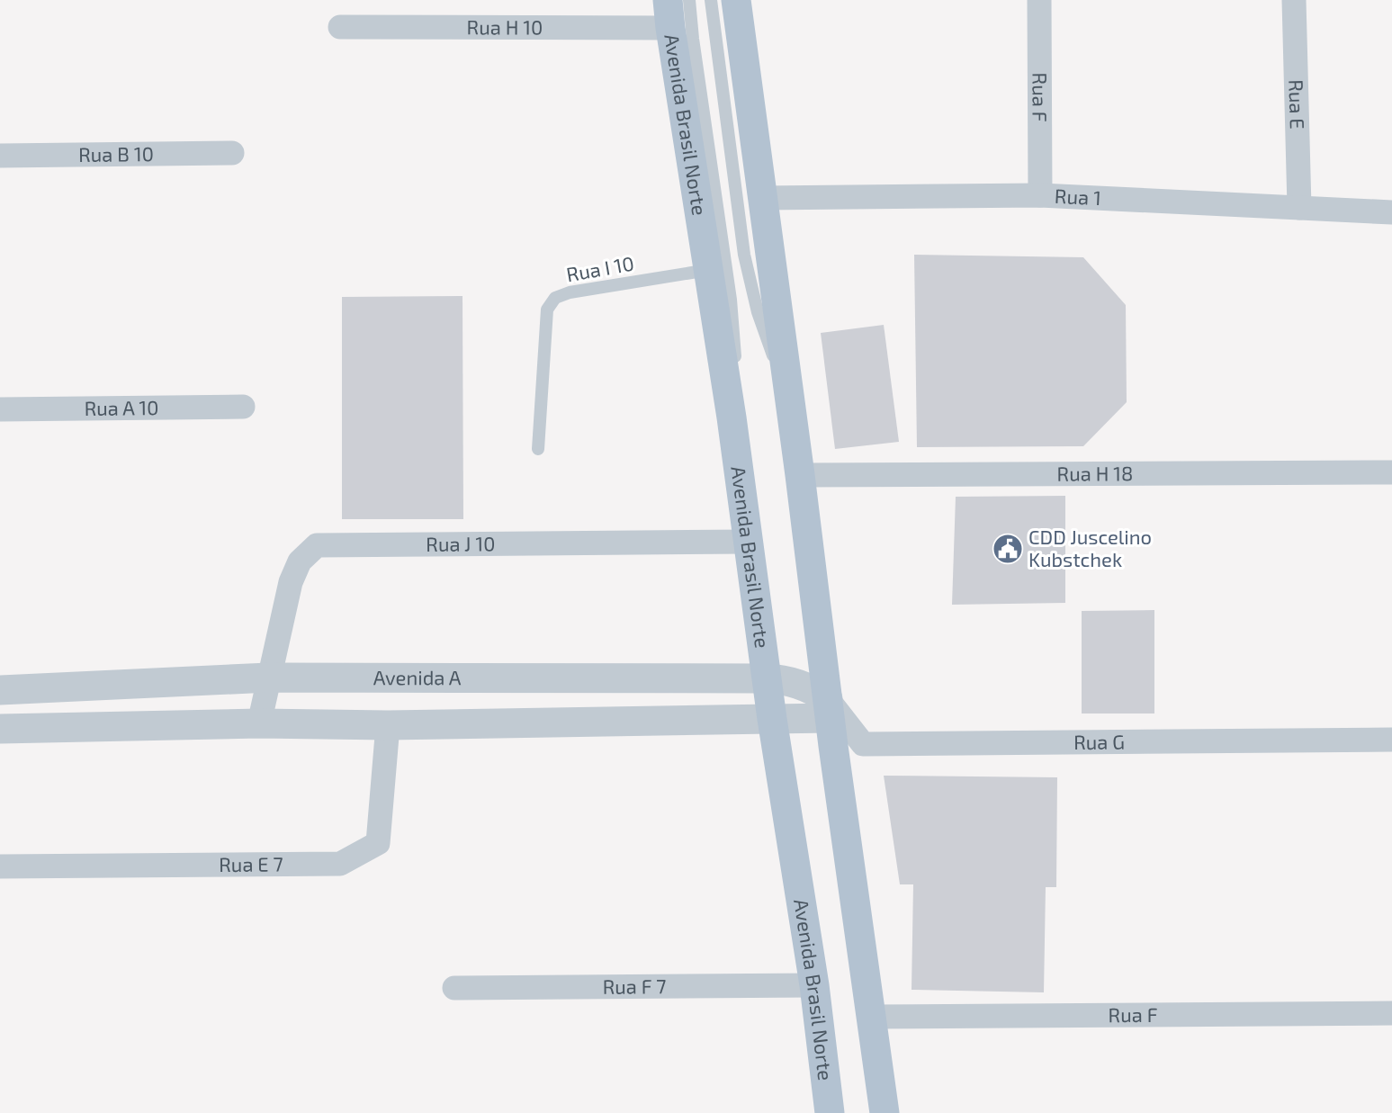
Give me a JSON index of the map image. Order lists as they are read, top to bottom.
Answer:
{
  "streets": {
    "main road": ["Avenida Brasil Norte"],
    "street": [
      "Rua H 10",
      "Rua F",
      "Rua E",
      "Rua B 10",
      "Rua 1",
      "Rua A 10",
      "Rua H 18",
      "Rua J 10",
      "Avenida A",
      "Rua G",
      "Rua E 7",
      "Rua F 7"
    ],
    "lane": ["Rua I 10"]
  },
  "crossings": [
    ["Rua H 10", "Avenida Brasil Norte"],
    ["Rua F", "Rua 1"],
    ["Rua E", "Rua 1"],
    ["Avenida Brasil Norte", "Rua I 10"],
    ["Avenida Brasil Norte", "Rua J 10"],
    ["Avenida Brasil Norte", "Avenida A"],
    ["Avenida Brasil Norte", "Rua F 7"],
    ["Rua J 10", "Avenida A"],
    ["Avenida A", "Rua G"]
  ],
  "places": {
    "public building": ["CDD Juscelino Kubstchek"]
  }
}
